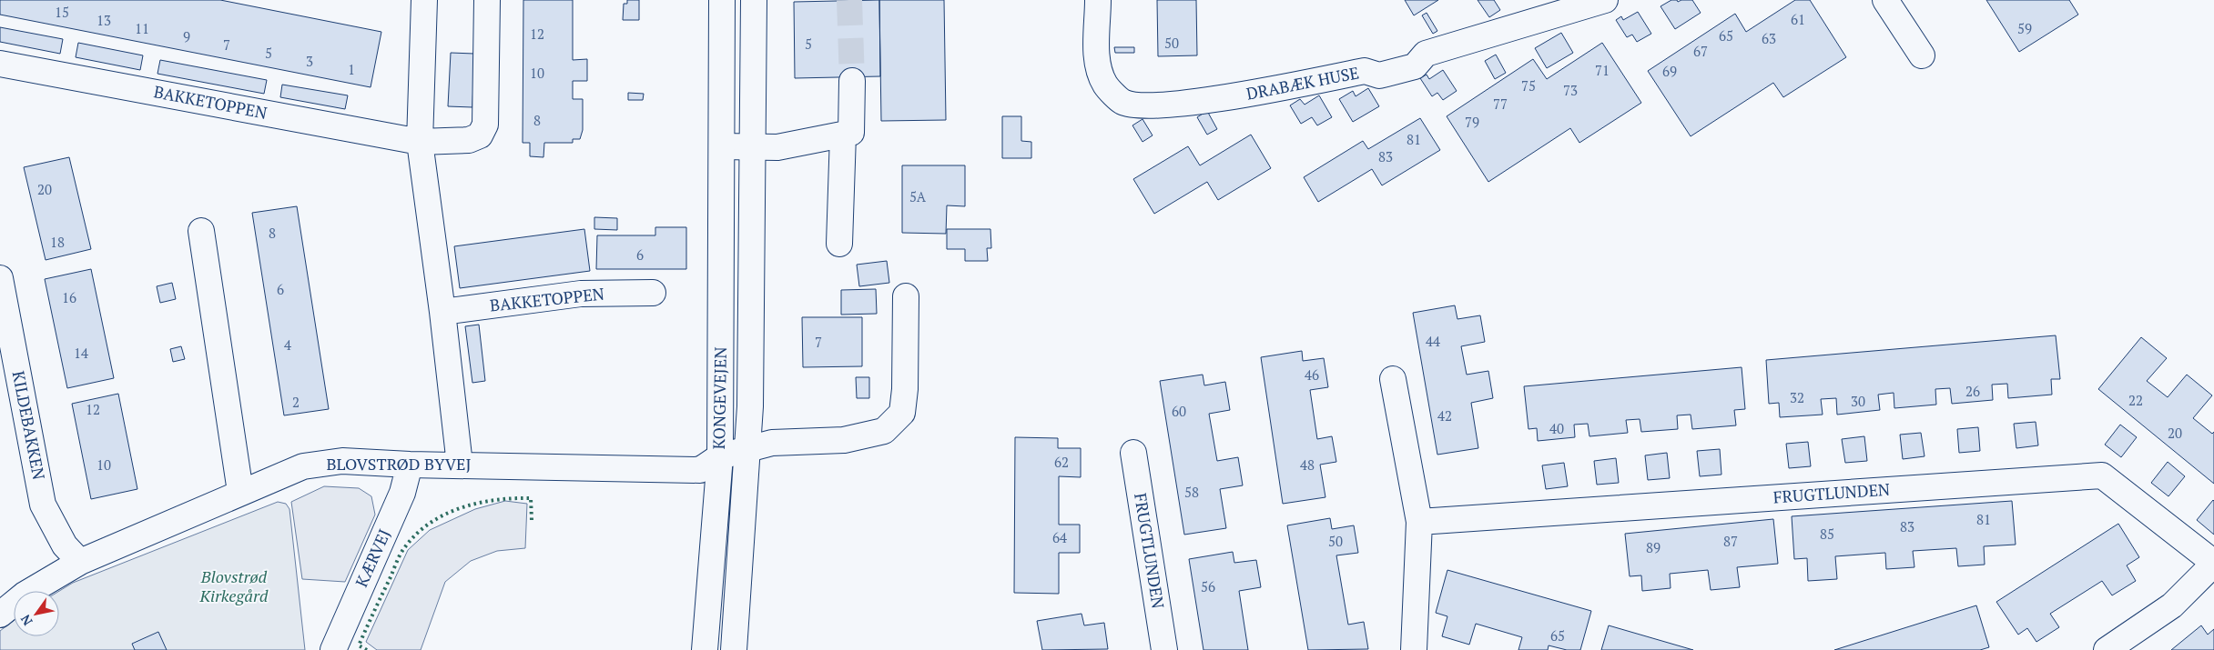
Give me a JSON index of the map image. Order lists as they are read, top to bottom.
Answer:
{
  "streets": {
    "street": [
      "DRABÆK HUSE",
      "BAKKETOPPEN",
      "KONGEVEJEN",
      "KILDEBAKKEN",
      "BLOVSTRØD BYVEJ",
      "FRUGTLUNDEN",
      "KÆRVEJ"
    ]
  },
  "crossings": [
    ["KONGEVEJEN", "BLOVSTRØD BYVEJ"],
    ["KILDEBAKKEN", "BLOVSTRØD BYVEJ"],
    ["BLOVSTRØD BYVEJ", "KÆRVEJ"]
  ],
  "parks": ["Blovstrød Kirkegård"],
  "house_numbers": [
    "15",
    "61",
    "13",
    "11",
    "59",
    "12",
    "65",
    "9",
    "63",
    "50",
    "5",
    "7",
    "67",
    "5",
    "3",
    "1",
    "71",
    "69",
    "10",
    "75",
    "73",
    "77",
    "8",
    "79",
    "81",
    "83",
    "20",
    "5A",
    "8",
    "18",
    "6",
    "6",
    "16",
    "44",
    "7",
    "4",
    "14",
    "46",
    "26",
    "32",
    "22",
    "30",
    "2",
    "12",
    "60",
    "42",
    "40",
    "20",
    "62",
    "10",
    "48",
    "58",
    "81",
    "83",
    "85",
    "64",
    "50",
    "87",
    "89",
    "56",
    "65"
  ],
  "north": "bottom left"
}
